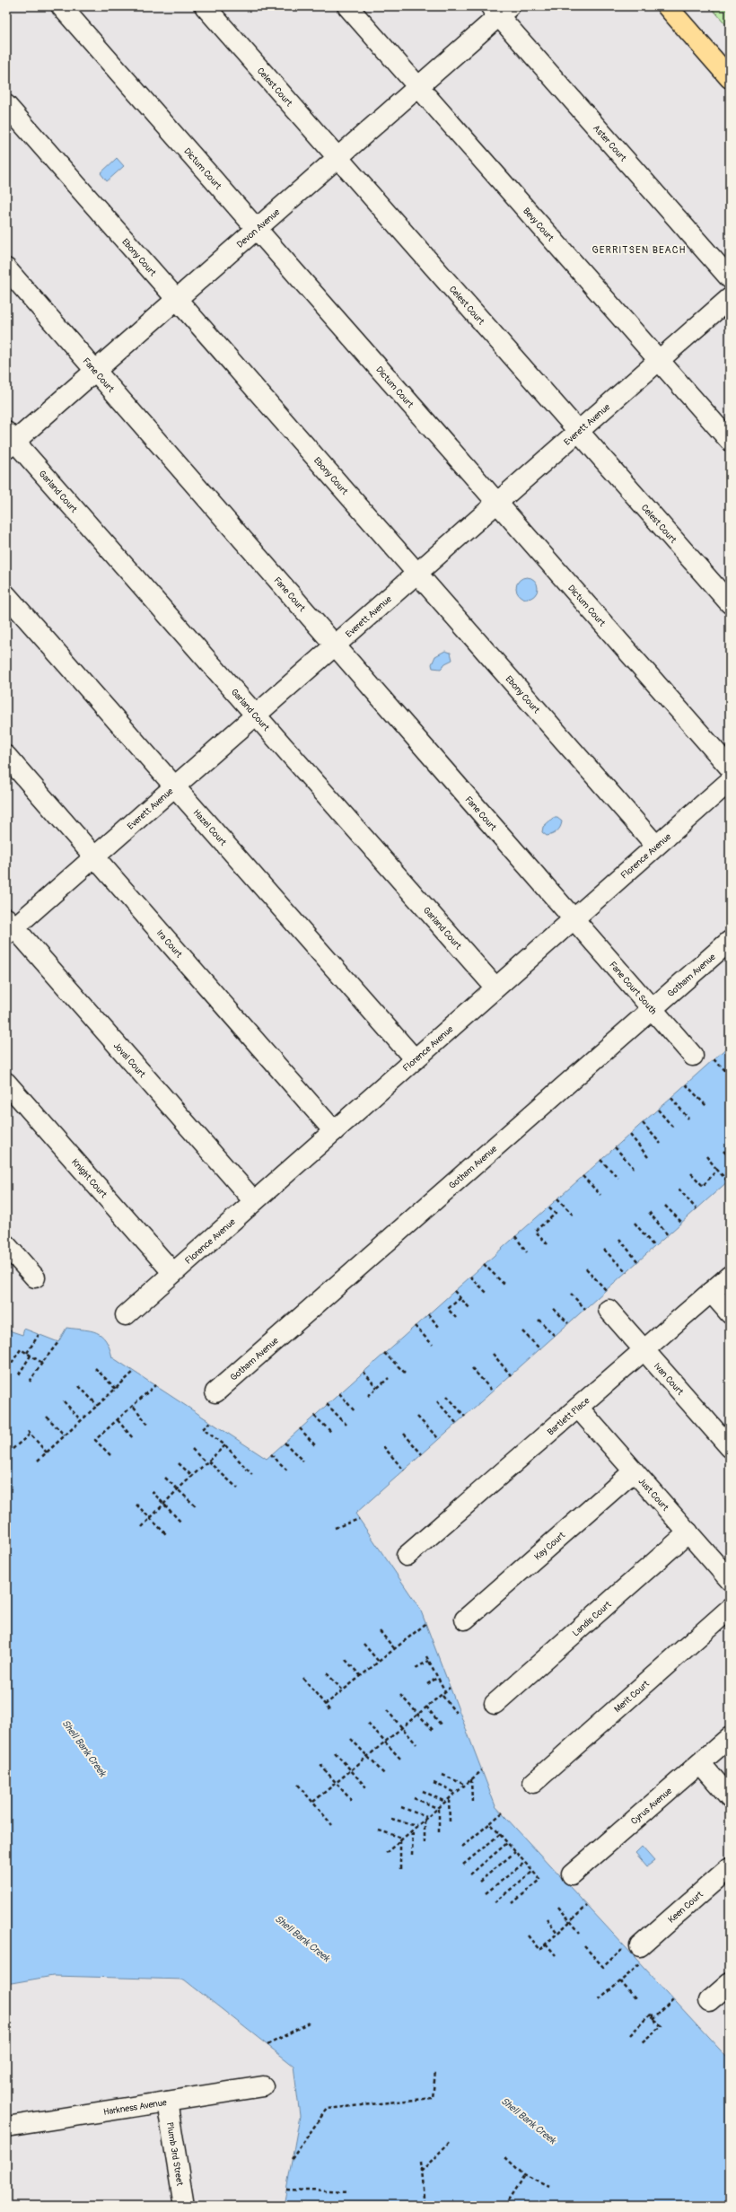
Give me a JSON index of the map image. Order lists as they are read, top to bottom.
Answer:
{
  "streets": {
    "street": [
      "Celest Court",
      "Aster Court",
      "Dictum Court",
      "Bevy Court",
      "Devon Avenue",
      "Ebony Court",
      "Fane Court",
      "Everett Avenue",
      "Garland Court",
      "Hazel Court",
      "Florence Avenue",
      "Ira Court",
      "Gotham Avenue",
      "Fane Court South",
      "Joval Court",
      "Knight Court",
      "Ivan Court",
      "Bartlett Place",
      "Just Court",
      "Kay Court",
      "Landis Court",
      "Merit Court",
      "Cyrus Avenue",
      "Keen Court",
      "Harkness Avenue",
      "Plumb 3rd Street"
    ]
  },
  "crossings": [
    ["Celest Court", "Devon Avenue"],
    ["Celest Court", "Everett Avenue"],
    ["Aster Court", "Devon Avenue"],
    ["Dictum Court", "Devon Avenue"],
    ["Dictum Court", "Everett Avenue"],
    ["Bevy Court", "Devon Avenue"],
    ["Bevy Court", "Everett Avenue"],
    ["Devon Avenue", "Ebony Court"],
    ["Devon Avenue", "Fane Court"],
    ["Devon Avenue", "Garland Court"],
    ["Ebony Court", "Everett Avenue"],
    ["Ebony Court", "Florence Avenue"],
    ["Fane Court", "Everett Avenue"],
    ["Fane Court", "Florence Avenue"],
    ["Fane Court", "Fane Court South"],
    ["Everett Avenue", "Garland Court"],
    ["Everett Avenue", "Hazel Court"],
    ["Everett Avenue", "Ira Court"],
    ["Everett Avenue", "Joval Court"],
    ["Garland Court", "Florence Avenue"],
    ["Hazel Court", "Florence Avenue"],
    ["Florence Avenue", "Ira Court"],
    ["Florence Avenue", "Fane Court South"],
    ["Florence Avenue", "Joval Court"],
    ["Florence Avenue", "Knight Court"],
    ["Gotham Avenue", "Fane Court South"],
    ["Ivan Court", "Bartlett Place"],
    ["Bartlett Place", "Just Court"],
    ["Just Court", "Kay Court"],
    ["Just Court", "Landis Court"],
    ["Harkness Avenue", "Plumb 3rd Street"]
  ],
  "districts": ["GERRITSEN BEACH"],
  "water": ["Shell Bank Creek"]
}
